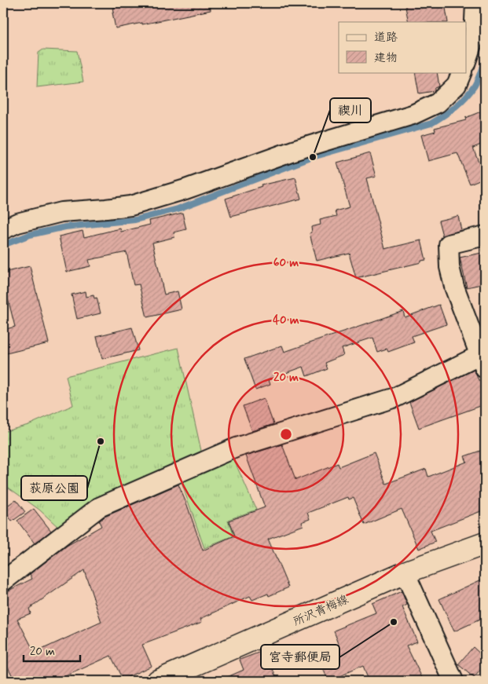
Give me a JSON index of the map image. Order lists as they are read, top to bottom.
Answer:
{
  "streets": {
    "main road": ["所沢青梅線"]
  },
  "places": ["禊川", "荻原公園", "宮寺郵便局"],
  "legend": ["道路", "建物"],
  "scale_bar": "20 m",
  "rings": ["60 m", "40 m", "20 m"]
}
